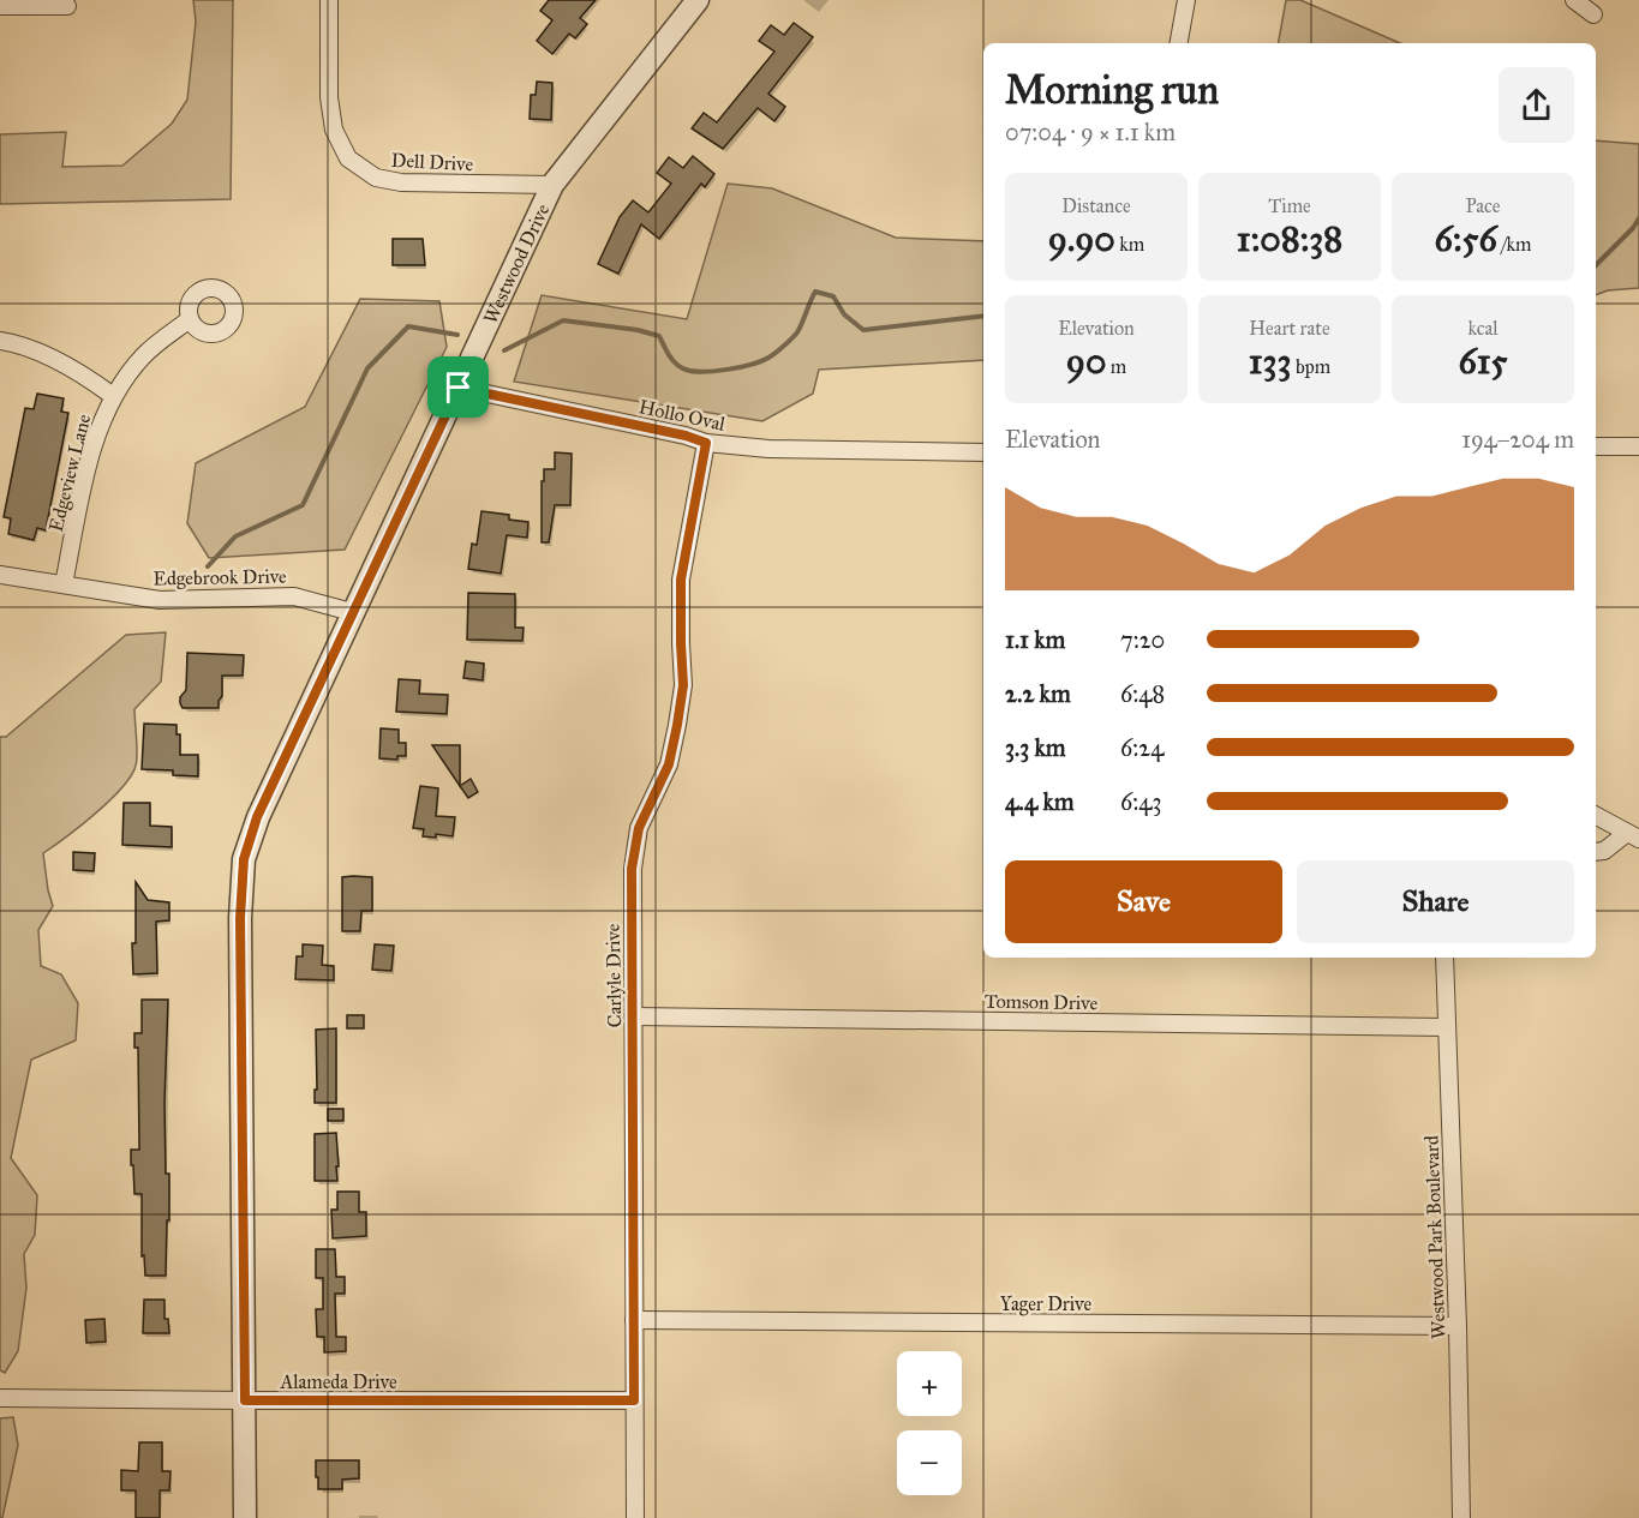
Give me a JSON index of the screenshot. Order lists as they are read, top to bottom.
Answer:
{
  "streets": {
    "street": [
      "Dell Drive",
      "Westwood Drive",
      "Hollo Oval",
      "Edgeview Lane",
      "Edgebrook Drive",
      "Carlyle Drive",
      "Tomson Drive",
      "Westwood Park Boulevard",
      "Yager Drive",
      "Alameda Drive"
    ]
  },
  "crossings": [
    ["Dell Drive", "Westwood Drive"],
    ["Westwood Drive", "Hollo Oval"],
    ["Westwood Drive", "Edgebrook Drive"],
    ["Westwood Drive", "Alameda Drive"],
    ["Hollo Oval", "Carlyle Drive"],
    ["Edgeview Lane", "Edgebrook Drive"],
    ["Carlyle Drive", "Tomson Drive"],
    ["Carlyle Drive", "Yager Drive"],
    ["Carlyle Drive", "Alameda Drive"],
    ["Tomson Drive", "Westwood Park Boulevard"],
    ["Westwood Park Boulevard", "Yager Drive"]
  ],
  "page": {
    "heading": ["Morning run", "07:04 · 9 × 1.1 km"],
    "stats": [
      ["Distance", "9.90 km"],
      ["Time", "1:08:38"],
      ["Pace", "6:56 /km"],
      ["Elevation", "90 m"],
      ["Heart rate", "133 bpm"],
      ["kcal", "615"]
    ],
    "chart": ["Elevation", "194–204 m"],
    "list": [
      {
        "name": "1.1 km",
        "note": "7:20"
      },
      {
        "name": "2.2 km",
        "note": "6:48"
      },
      {
        "name": "3.3 km",
        "note": "6:24"
      },
      {
        "name": "4.4 km",
        "note": "6:43"
      }
    ],
    "buttons": ["Save", "Share"],
    "map_buttons": ["+", "−"]
  }
}
